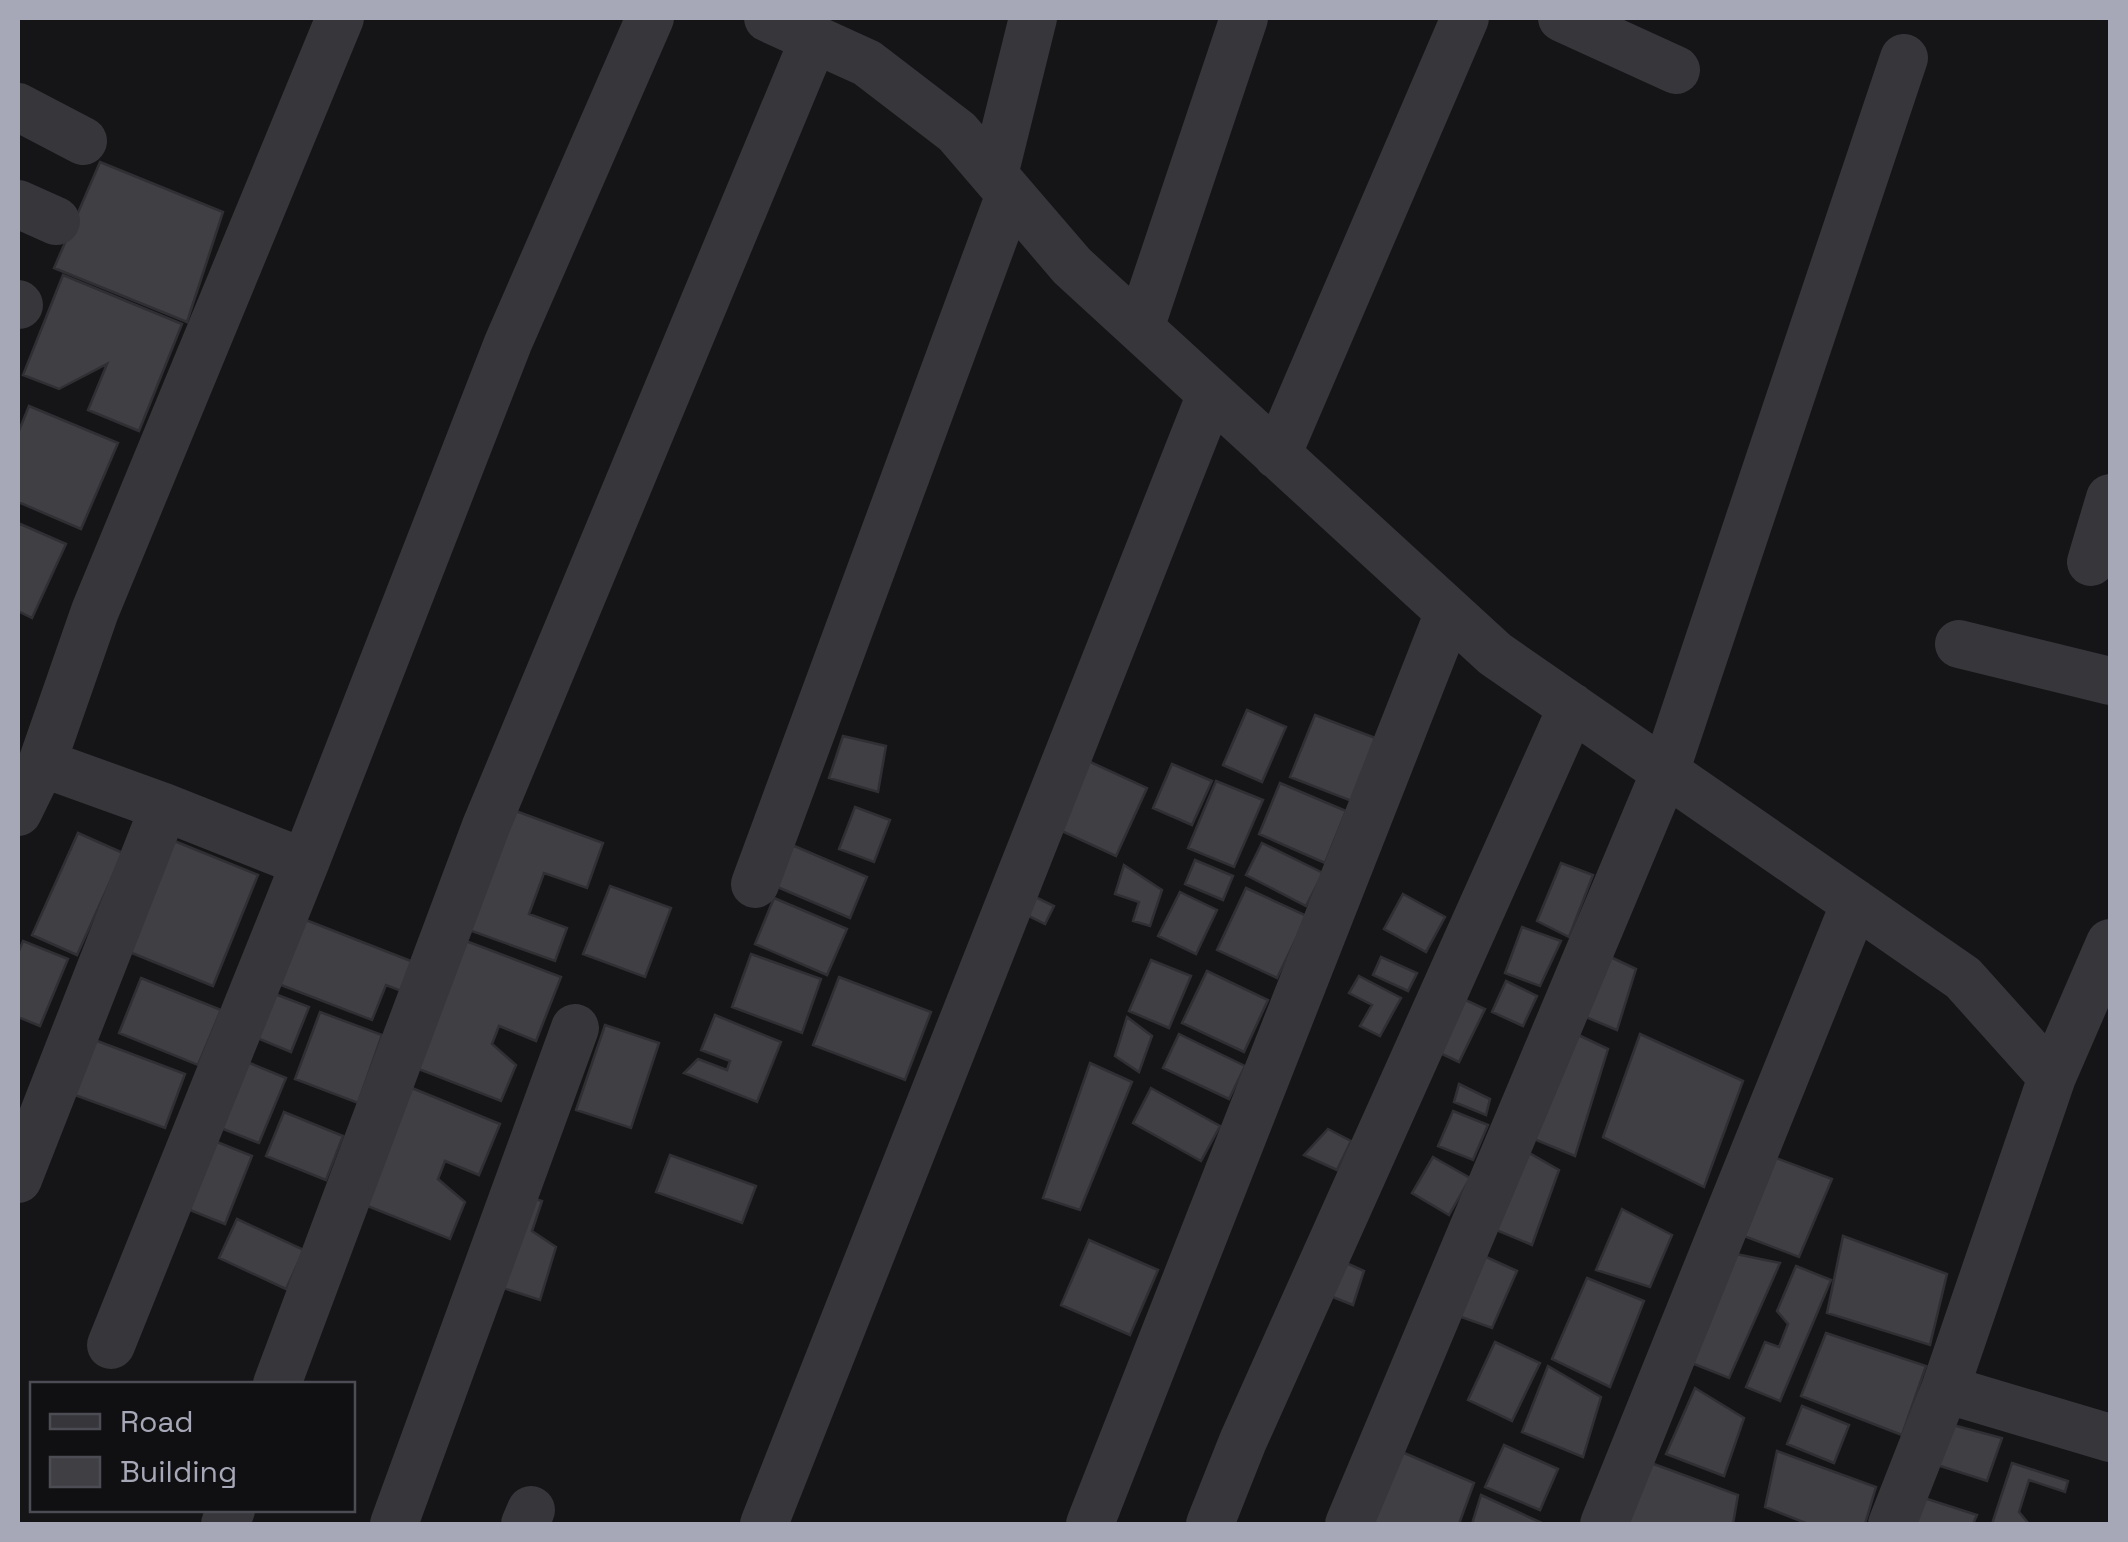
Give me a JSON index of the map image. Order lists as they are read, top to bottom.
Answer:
{
  "legend": ["Road", "Building"]
}
